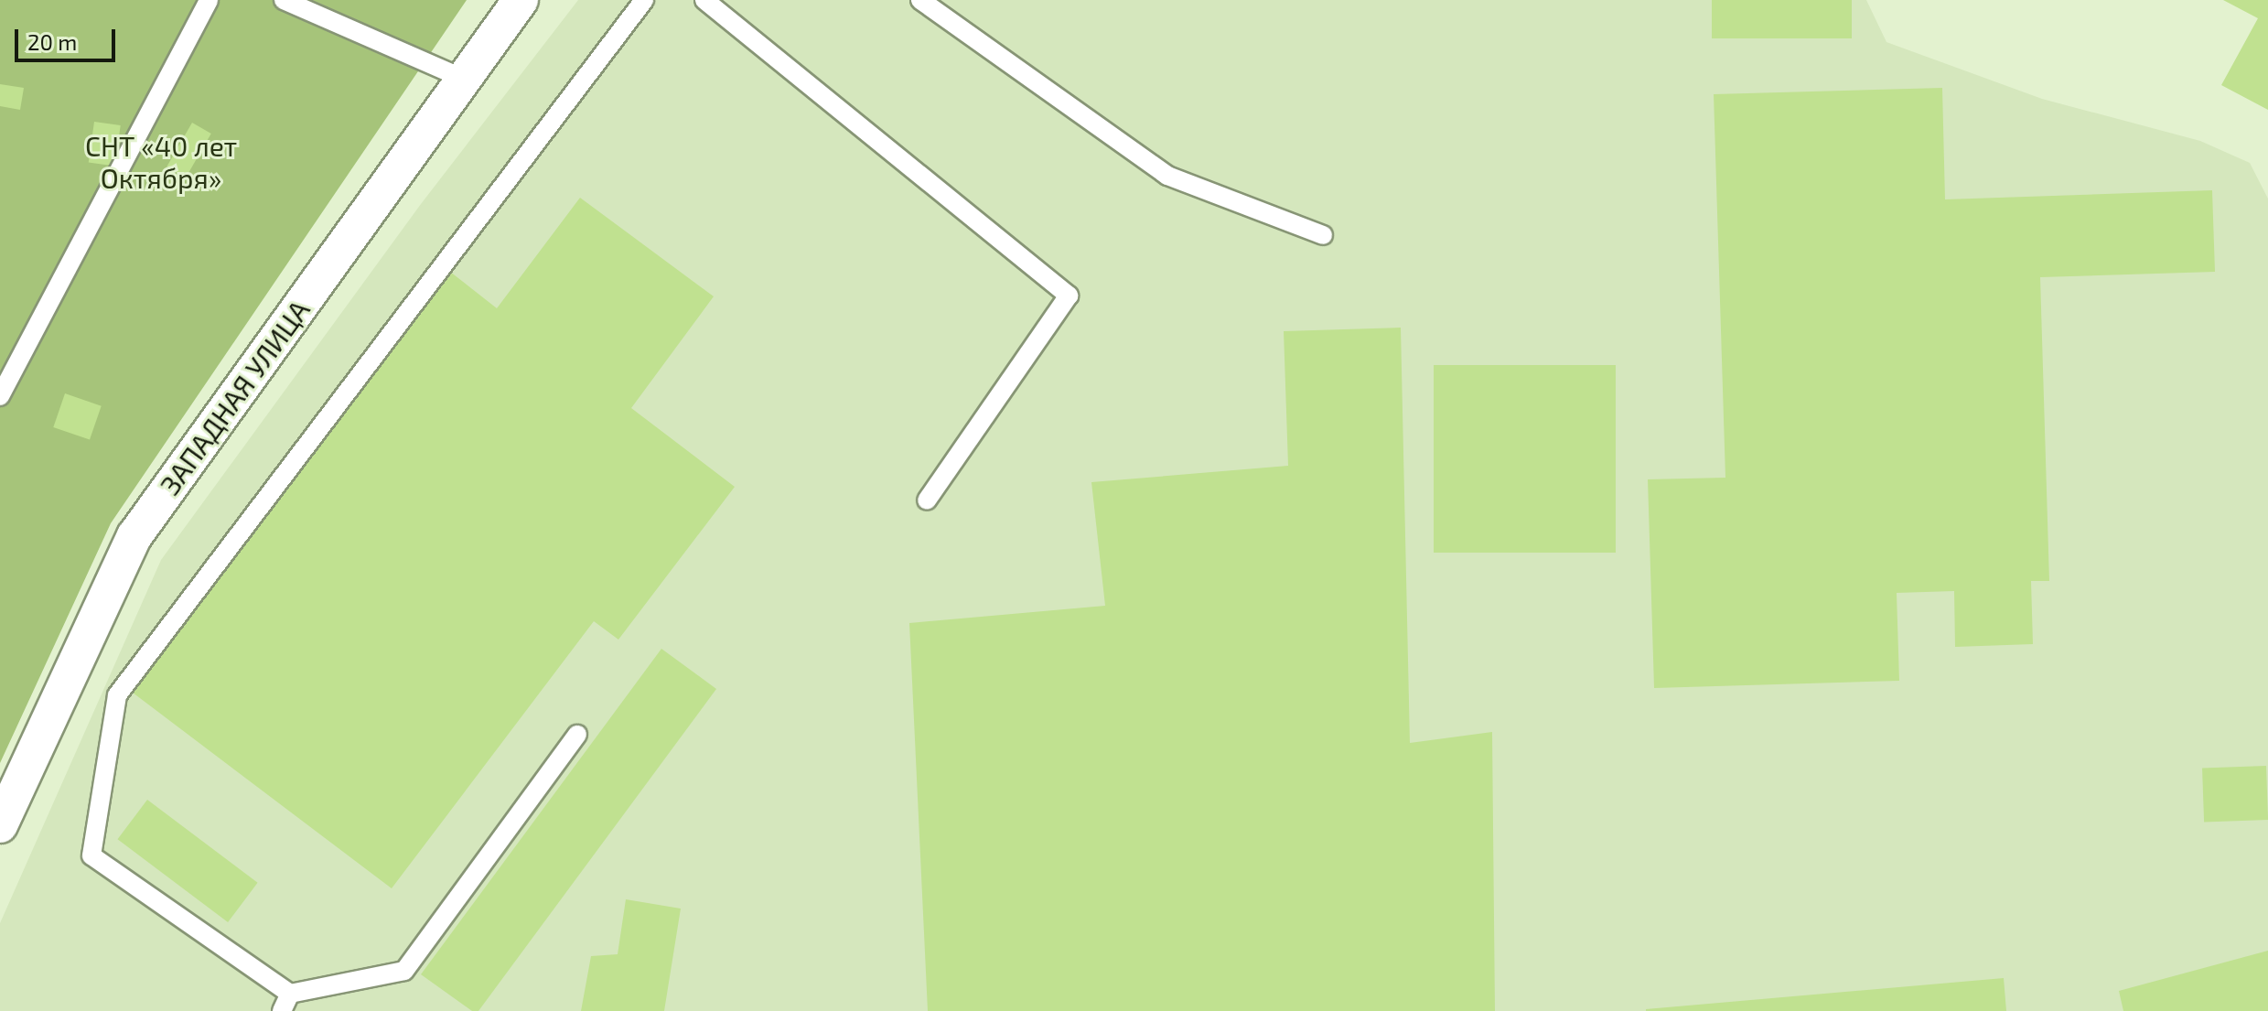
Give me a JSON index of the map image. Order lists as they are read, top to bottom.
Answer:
{
  "streets": {
    "street": ["ЗАПАДНАЯ УЛИЦА"]
  },
  "parks": ["СНТ «40 лет Октября»"],
  "scale_bar": "20 m"
}
